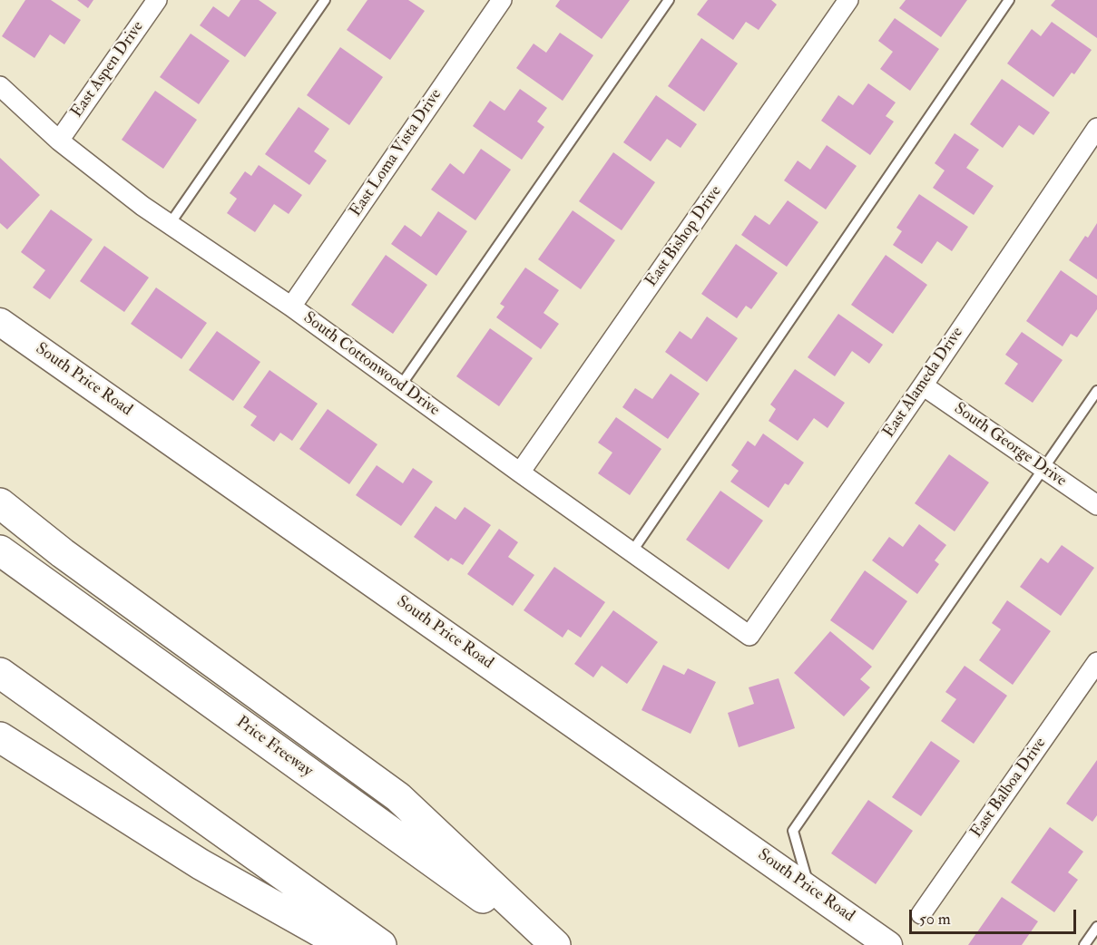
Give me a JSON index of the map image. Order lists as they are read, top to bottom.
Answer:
{
  "streets": {
    "highway": ["Price Freeway"],
    "main road": ["South Price Road"],
    "street": [
      "East Aspen Drive",
      "East Loma Vista Drive",
      "East Bishop Drive",
      "South Cottonwood Drive",
      "East Alameda Drive",
      "South George Drive",
      "East Balboa Drive"
    ]
  },
  "crossings": [
    ["East Aspen Drive", "South Cottonwood Drive"],
    ["East Loma Vista Drive", "South Cottonwood Drive"],
    ["East Bishop Drive", "South Cottonwood Drive"],
    ["South Cottonwood Drive", "East Alameda Drive"],
    ["East Alameda Drive", "South George Drive"]
  ],
  "scale_bar": "50 m"
}
